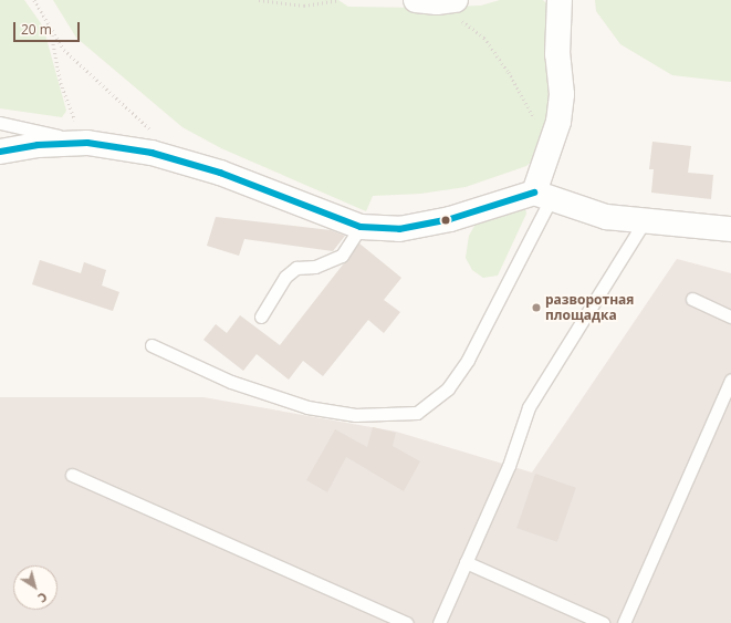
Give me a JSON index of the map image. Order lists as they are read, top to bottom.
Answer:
{
  "places": ["разворотная площадка"],
  "scale_bar": "20 m",
  "north": "bottom right"
}
